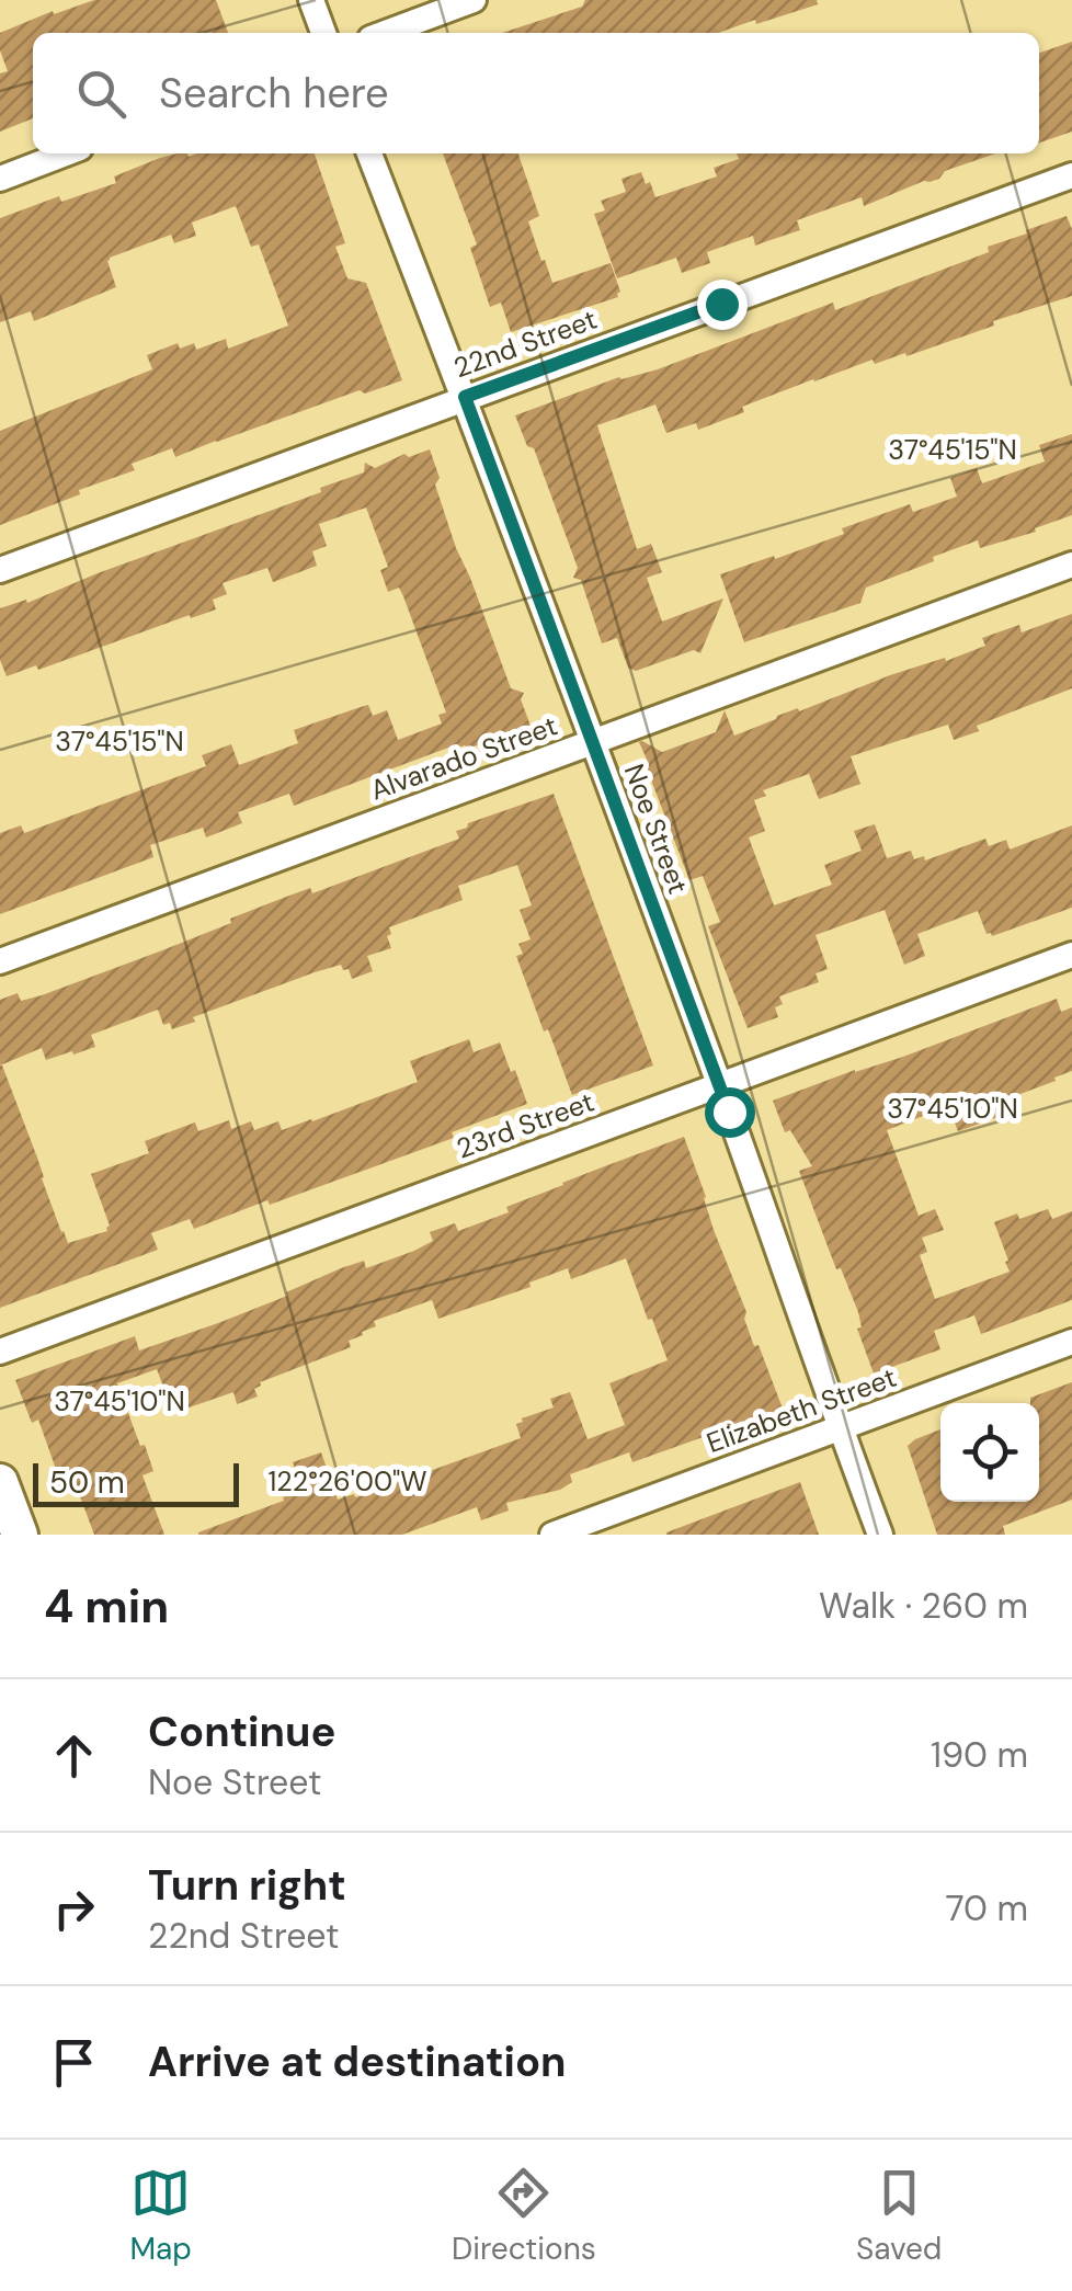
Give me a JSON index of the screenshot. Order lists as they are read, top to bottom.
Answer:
{
  "streets": {
    "street": [
      "22nd Street",
      "Alvarado Street",
      "Noe Street",
      "23rd Street",
      "Elizabeth Street"
    ]
  },
  "crossings": [
    ["22nd Street", "Noe Street"],
    ["Alvarado Street", "Noe Street"],
    ["Noe Street", "23rd Street"],
    ["Noe Street", "Elizabeth Street"]
  ],
  "scale_bar": "50 m",
  "page": {
    "search": "Search here",
    "scale": "50 m",
    "heading": ["4 min", "Walk · 260 m"],
    "list": [
      ["Continue", "Noe Street", "190 m"],
      ["Turn right", "22nd Street", "70 m"],
      "Arrive at destination"
    ],
    "nav": ["Map", "Directions", "Saved"]
  },
  "coordinates": ["37°45'15\"N", "37°45'10\"N", "122°26'00\"W"]
}
